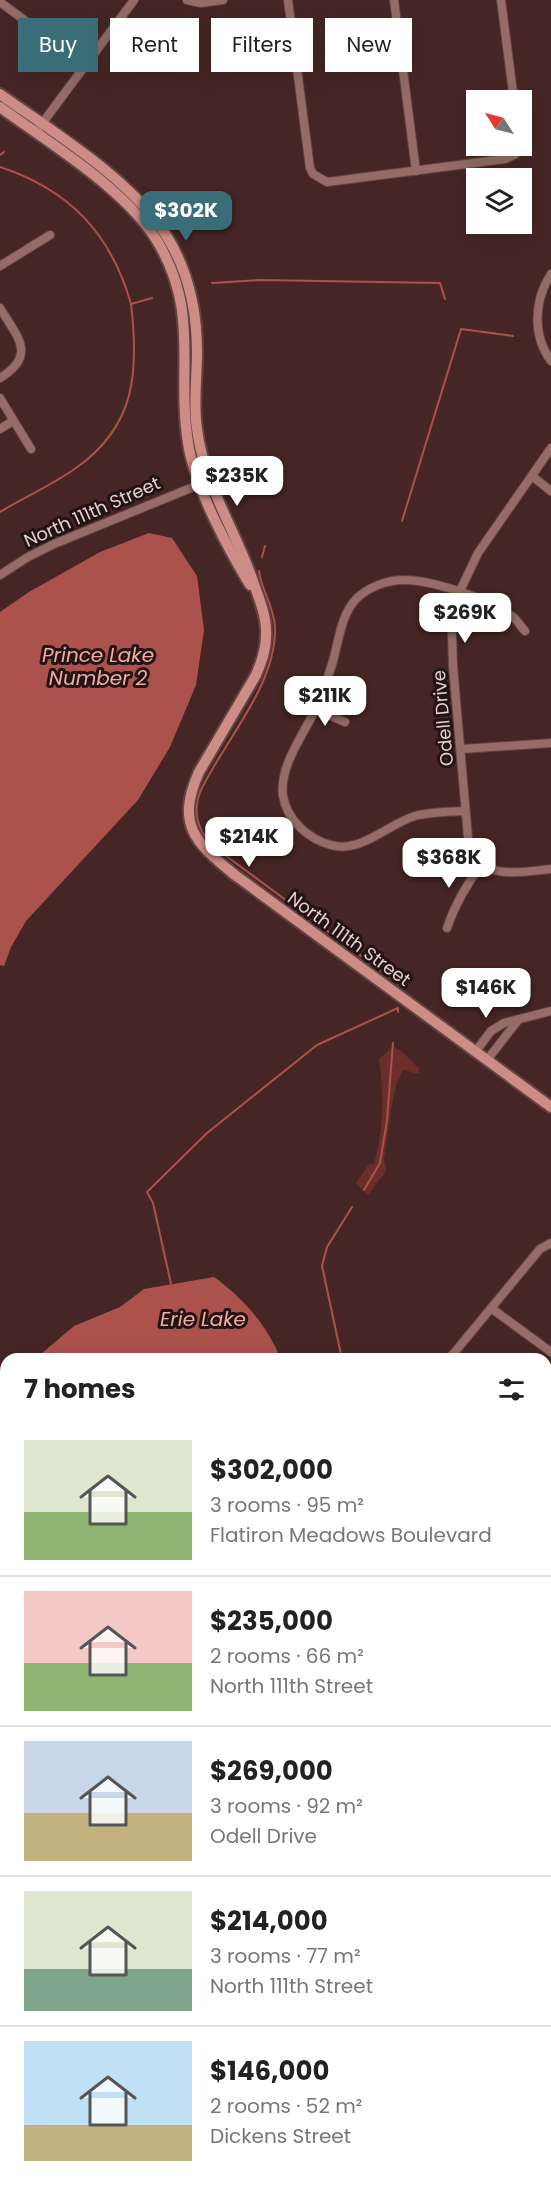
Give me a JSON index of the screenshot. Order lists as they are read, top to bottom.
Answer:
{
  "streets": {
    "street": ["North 111th Street", "Odell Drive"]
  },
  "water": ["Prince Lake Number 2", "Erie Lake"],
  "north": "top left",
  "page": {
    "chip": [
      "Buy",
      "Rent",
      "Filters",
      "New"
    ],
    "price": [
      "$302K",
      "$235K",
      "$269K",
      "$211K",
      "$214K",
      "$368K",
      "$146K"
    ],
    "heading": "7 homes",
    "list": [
      {
        "name": "$302,000",
        "note": "3 rooms · 95 m² · Flatiron Meadows Boulevard"
      },
      {
        "name": "$235,000",
        "note": "2 rooms · 66 m² · North 111th Street"
      },
      {
        "name": "$269,000",
        "note": "3 rooms · 92 m² · Odell Drive"
      },
      {
        "name": "$214,000",
        "note": "3 rooms · 77 m² · North 111th Street"
      },
      {
        "name": "$146,000",
        "note": "2 rooms · 52 m² · Dickens Street"
      }
    ]
  }
}
